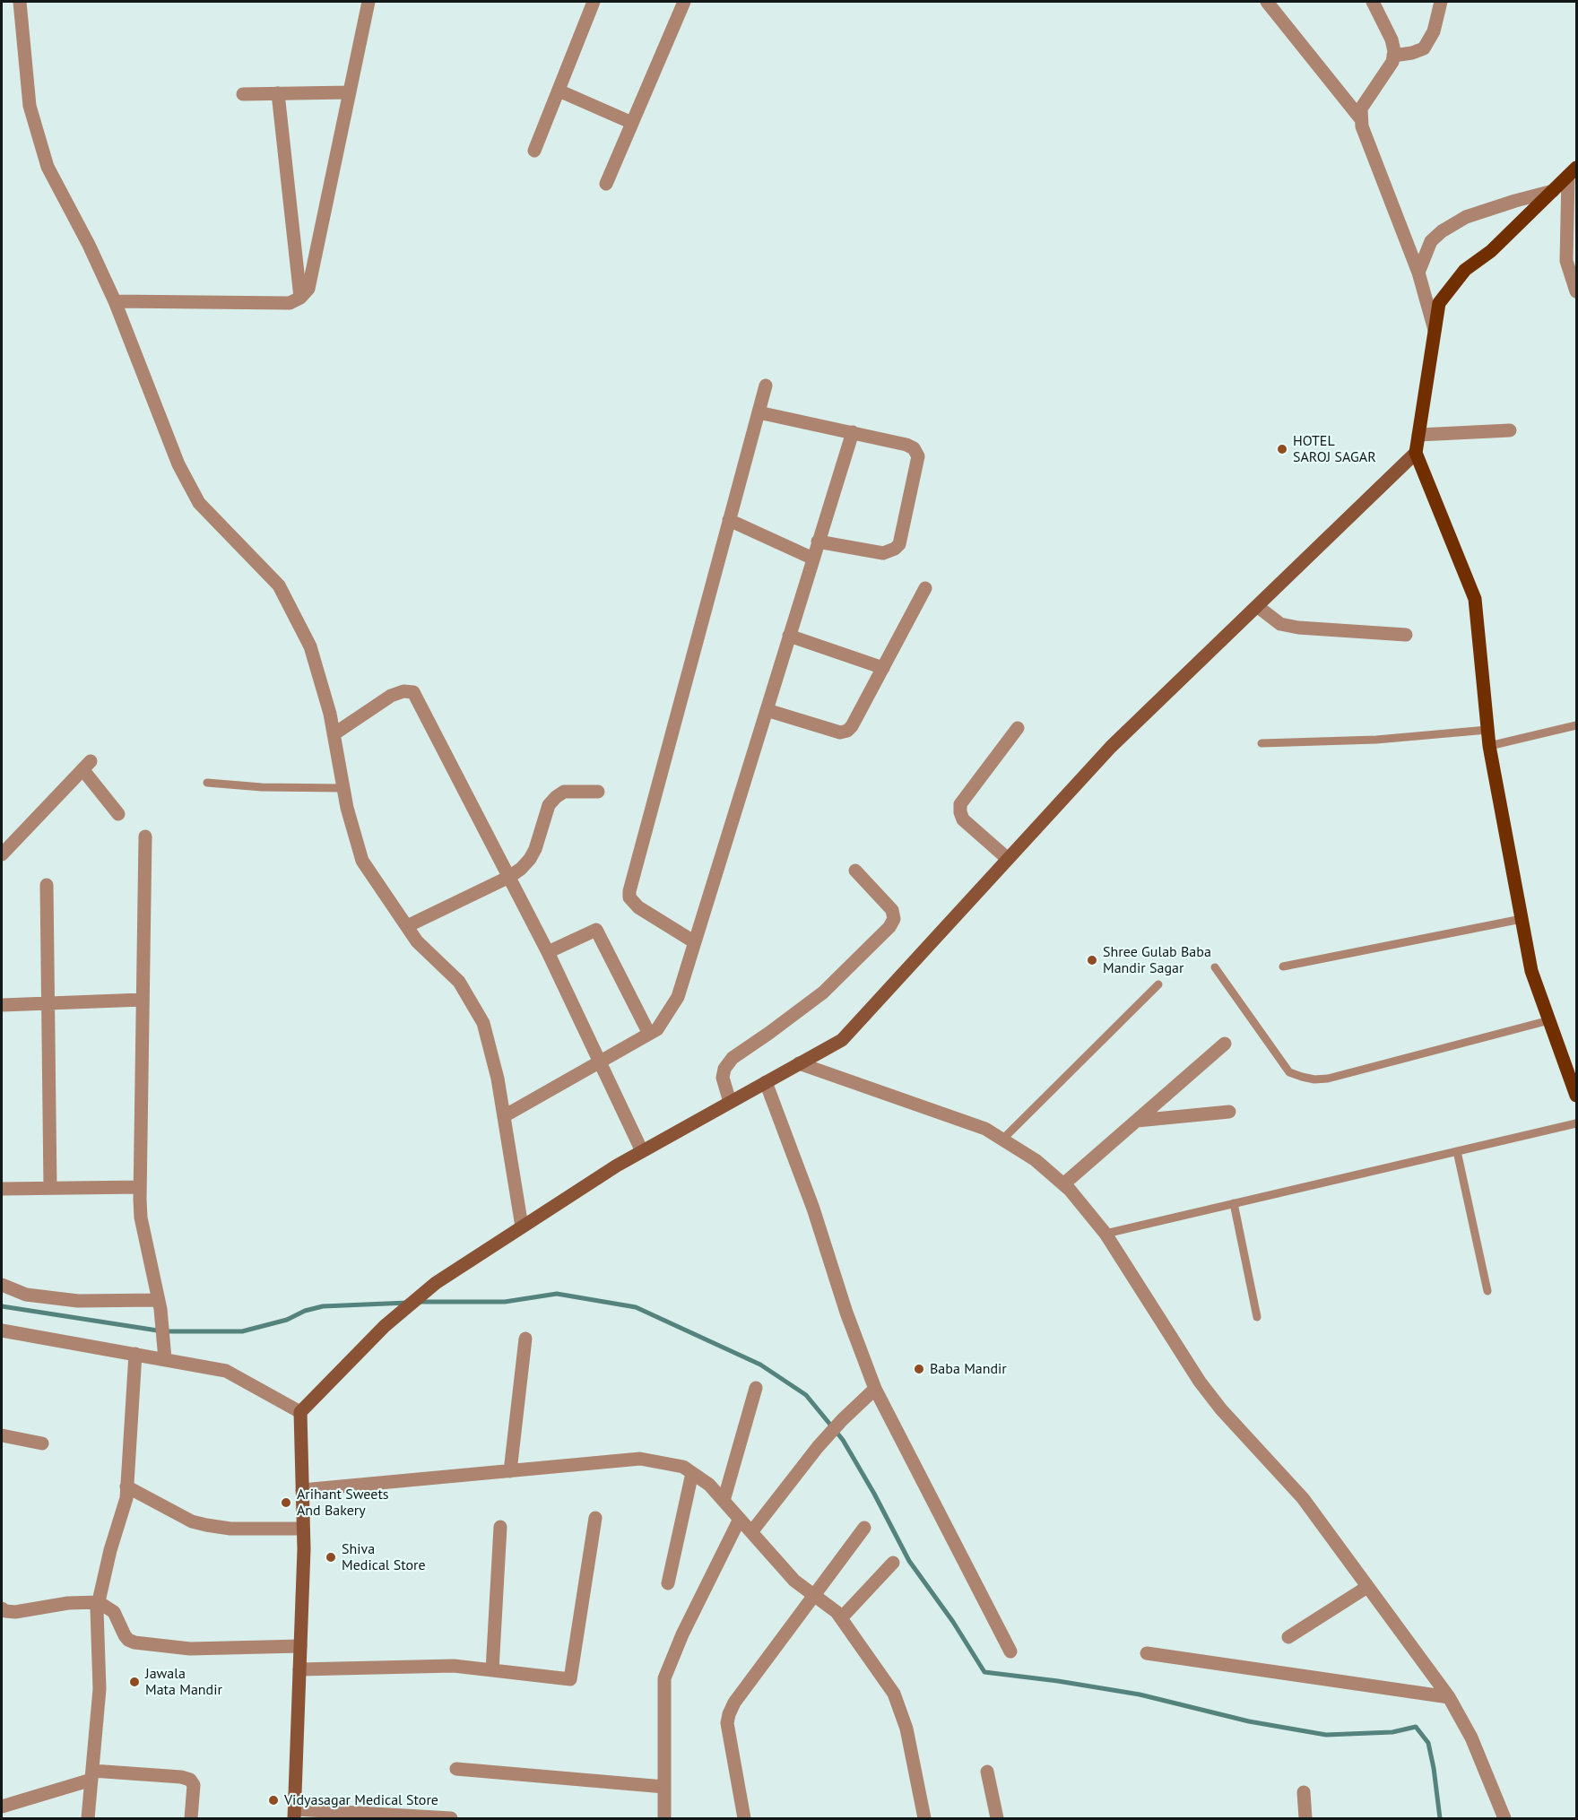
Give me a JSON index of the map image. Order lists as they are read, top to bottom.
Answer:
{
  "places": [
    "HOTEL SAROJ SAGAR",
    "Shree Gulab Baba Mandir Sagar",
    "Baba Mandir",
    "Arihant Sweets And Bakery",
    "Shiva Medical Store",
    "Jawala Mata Mandir",
    "Vidyasagar Medical Store"
  ]
}
